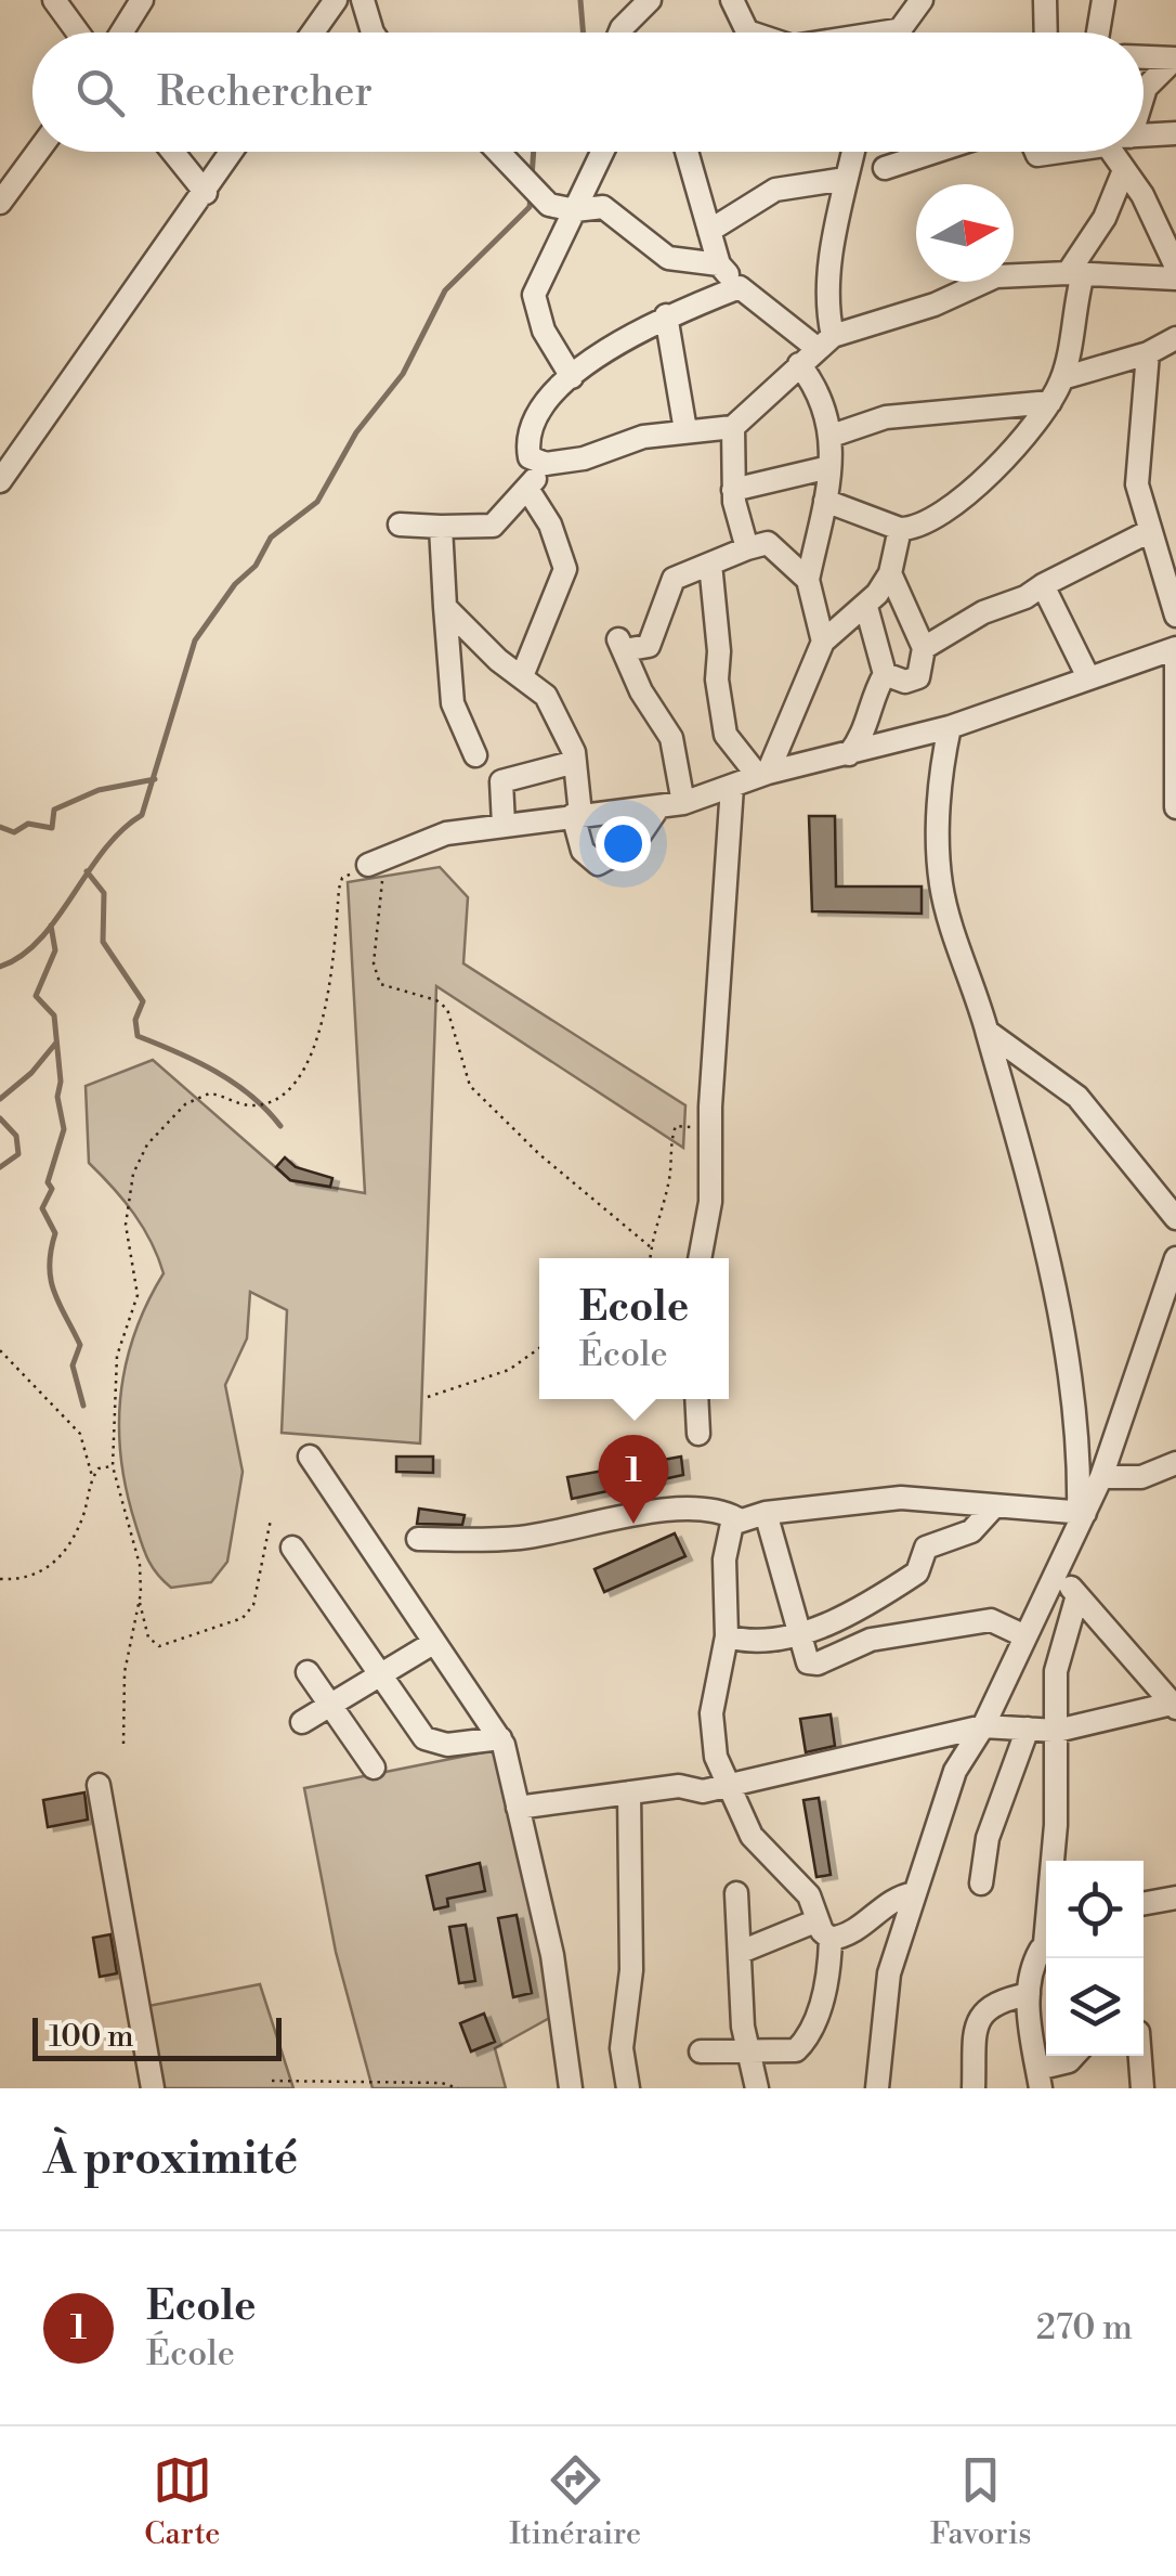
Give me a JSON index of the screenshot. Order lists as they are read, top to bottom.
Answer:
{
  "scale_bar": "100 m",
  "north": "right",
  "page": {
    "search": "Rechercher",
    "popup": ["Ecole", "École"],
    "pins": "1",
    "scale": "100 m",
    "heading": "À proximité",
    "list": [
      {
        "mark": "1",
        "name": "Ecole",
        "note": "École",
        "value": "270 m"
      }
    ],
    "nav": ["Carte", "Itinéraire", "Favoris"]
  }
}
